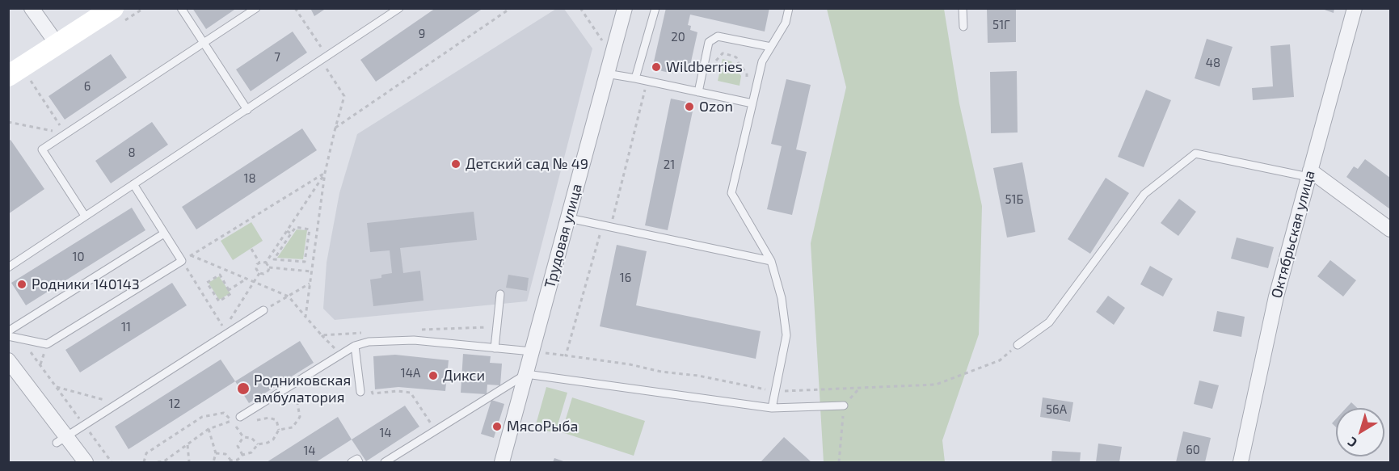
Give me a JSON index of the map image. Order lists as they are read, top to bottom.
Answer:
{
  "streets": {
    "street": ["Октябрьская улица", "Трудовая улица"]
  },
  "places": [
    "Wildberries",
    "Ozon",
    "Детский сад № 49",
    "Родники 140143",
    "Дикси",
    "Родниковская амбулатория",
    "МясоРыба"
  ],
  "house_numbers": [
    "51Г",
    "9",
    "20",
    "7",
    "48",
    "6",
    "8",
    "21",
    "18",
    "51Б",
    "10",
    "16",
    "11",
    "14А",
    "12",
    "56А",
    "14",
    "60",
    "14"
  ],
  "north": "bottom left"
}
